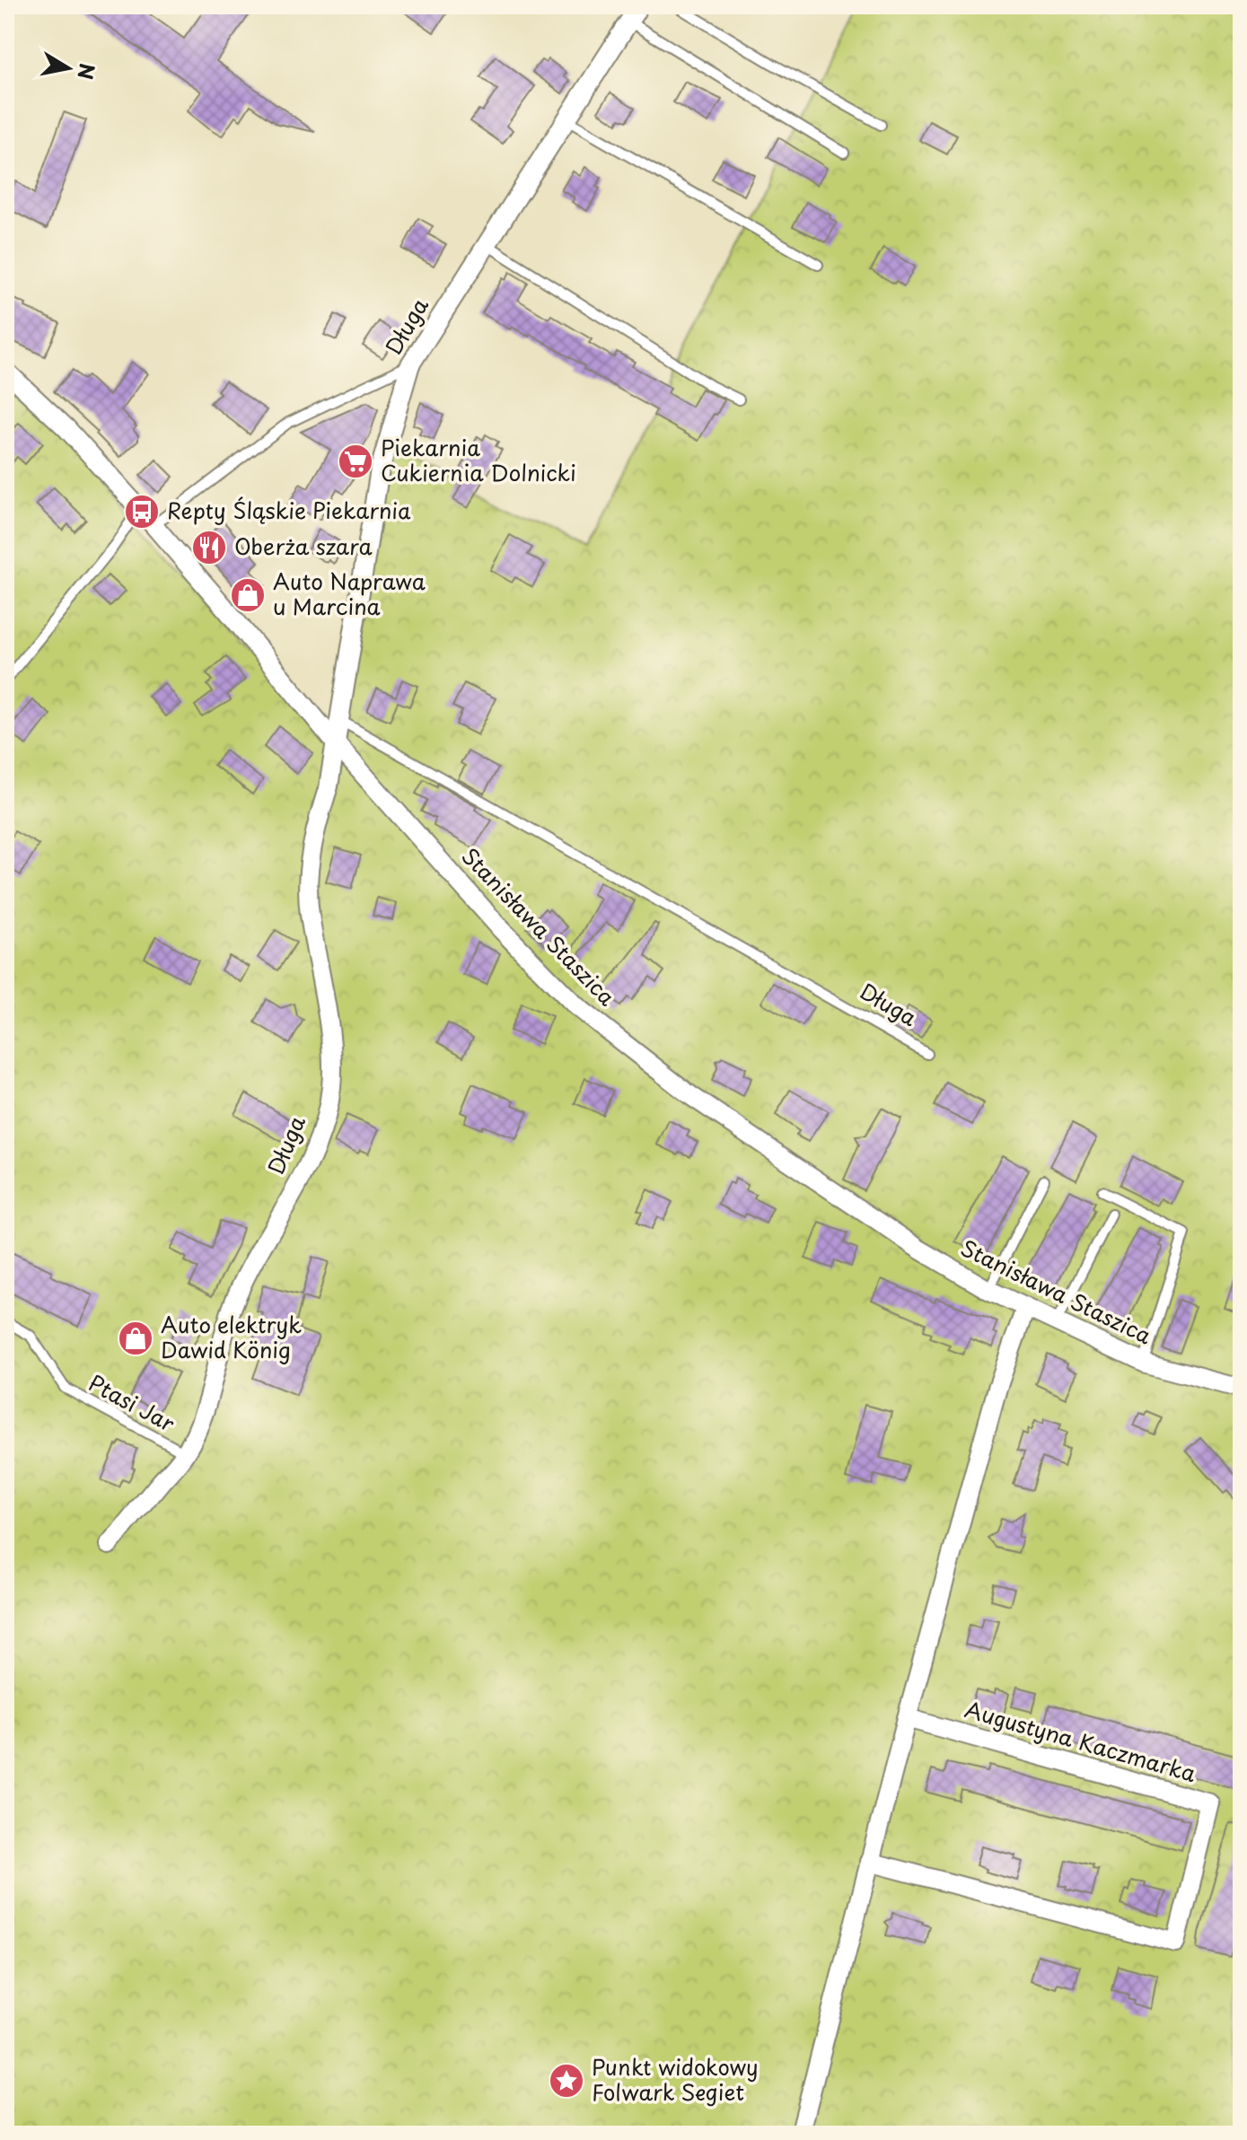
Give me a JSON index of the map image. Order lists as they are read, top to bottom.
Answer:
{
  "streets": {
    "street": ["Długa", "Stanisława Staszica", "Augustyna Kaczmarka"],
    "lane": ["Ptasi Jar"]
  },
  "crossings": [
    ["Długa", "Stanisława Staszica"],
    ["Długa", "Ptasi Jar"]
  ],
  "places": {
    "supermarket": ["Piekarnia Cukiernia Dolnicki"],
    "bus stop": ["Repty Śląskie Piekarnia"],
    "restaurant": ["Oberża szara"],
    "shop": ["Auto Naprawa u Marcina", "Auto elektryk Dawid König"],
    "place": ["Punkt widokowy Folwark Segiet"]
  },
  "north": "right"
}
